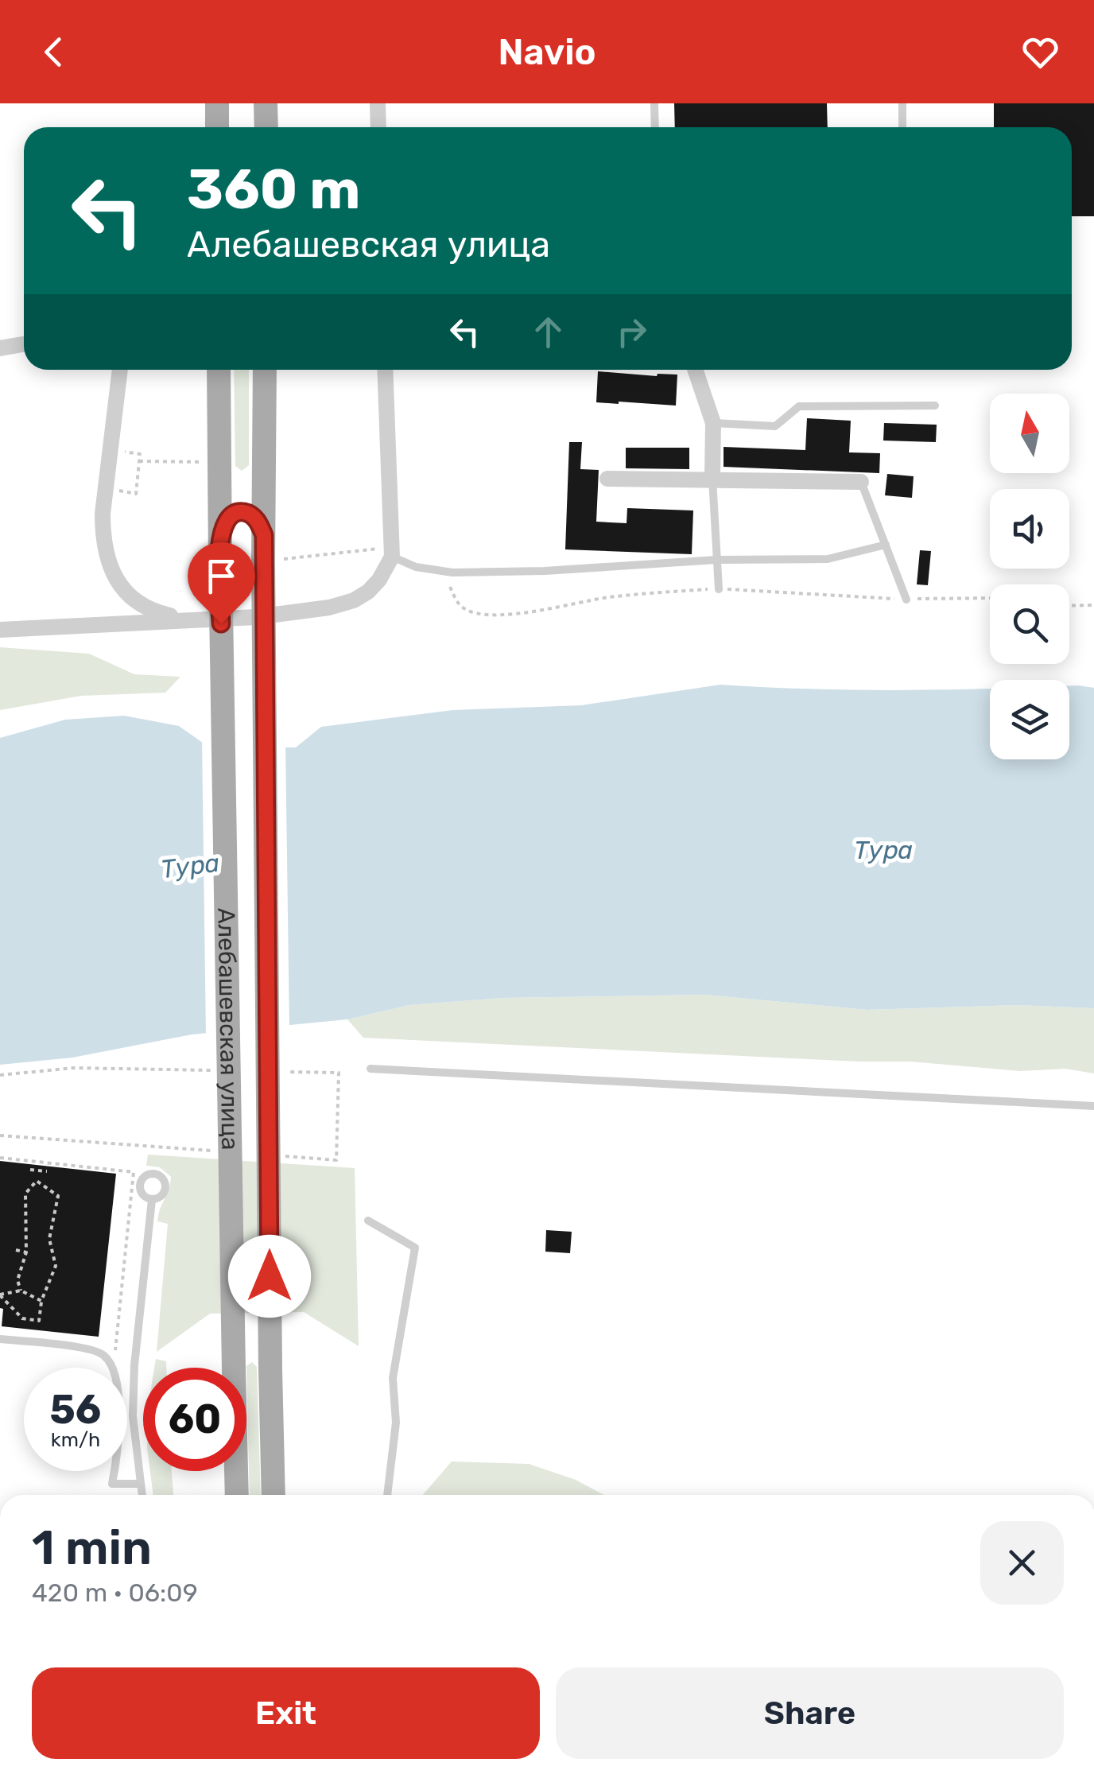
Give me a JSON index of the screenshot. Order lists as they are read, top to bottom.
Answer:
{
  "streets": {
    "main road": ["Алебашевская улица"]
  },
  "water": ["Тура"],
  "north": "top",
  "page": {
    "header": "Navio",
    "turn": ["360 m", "Алебашевская улица"],
    "speed": "56 km/h",
    "limit": "60",
    "heading": ["1 min", "420 m · 06:09"],
    "buttons": ["Exit", "Share"]
  }
}
